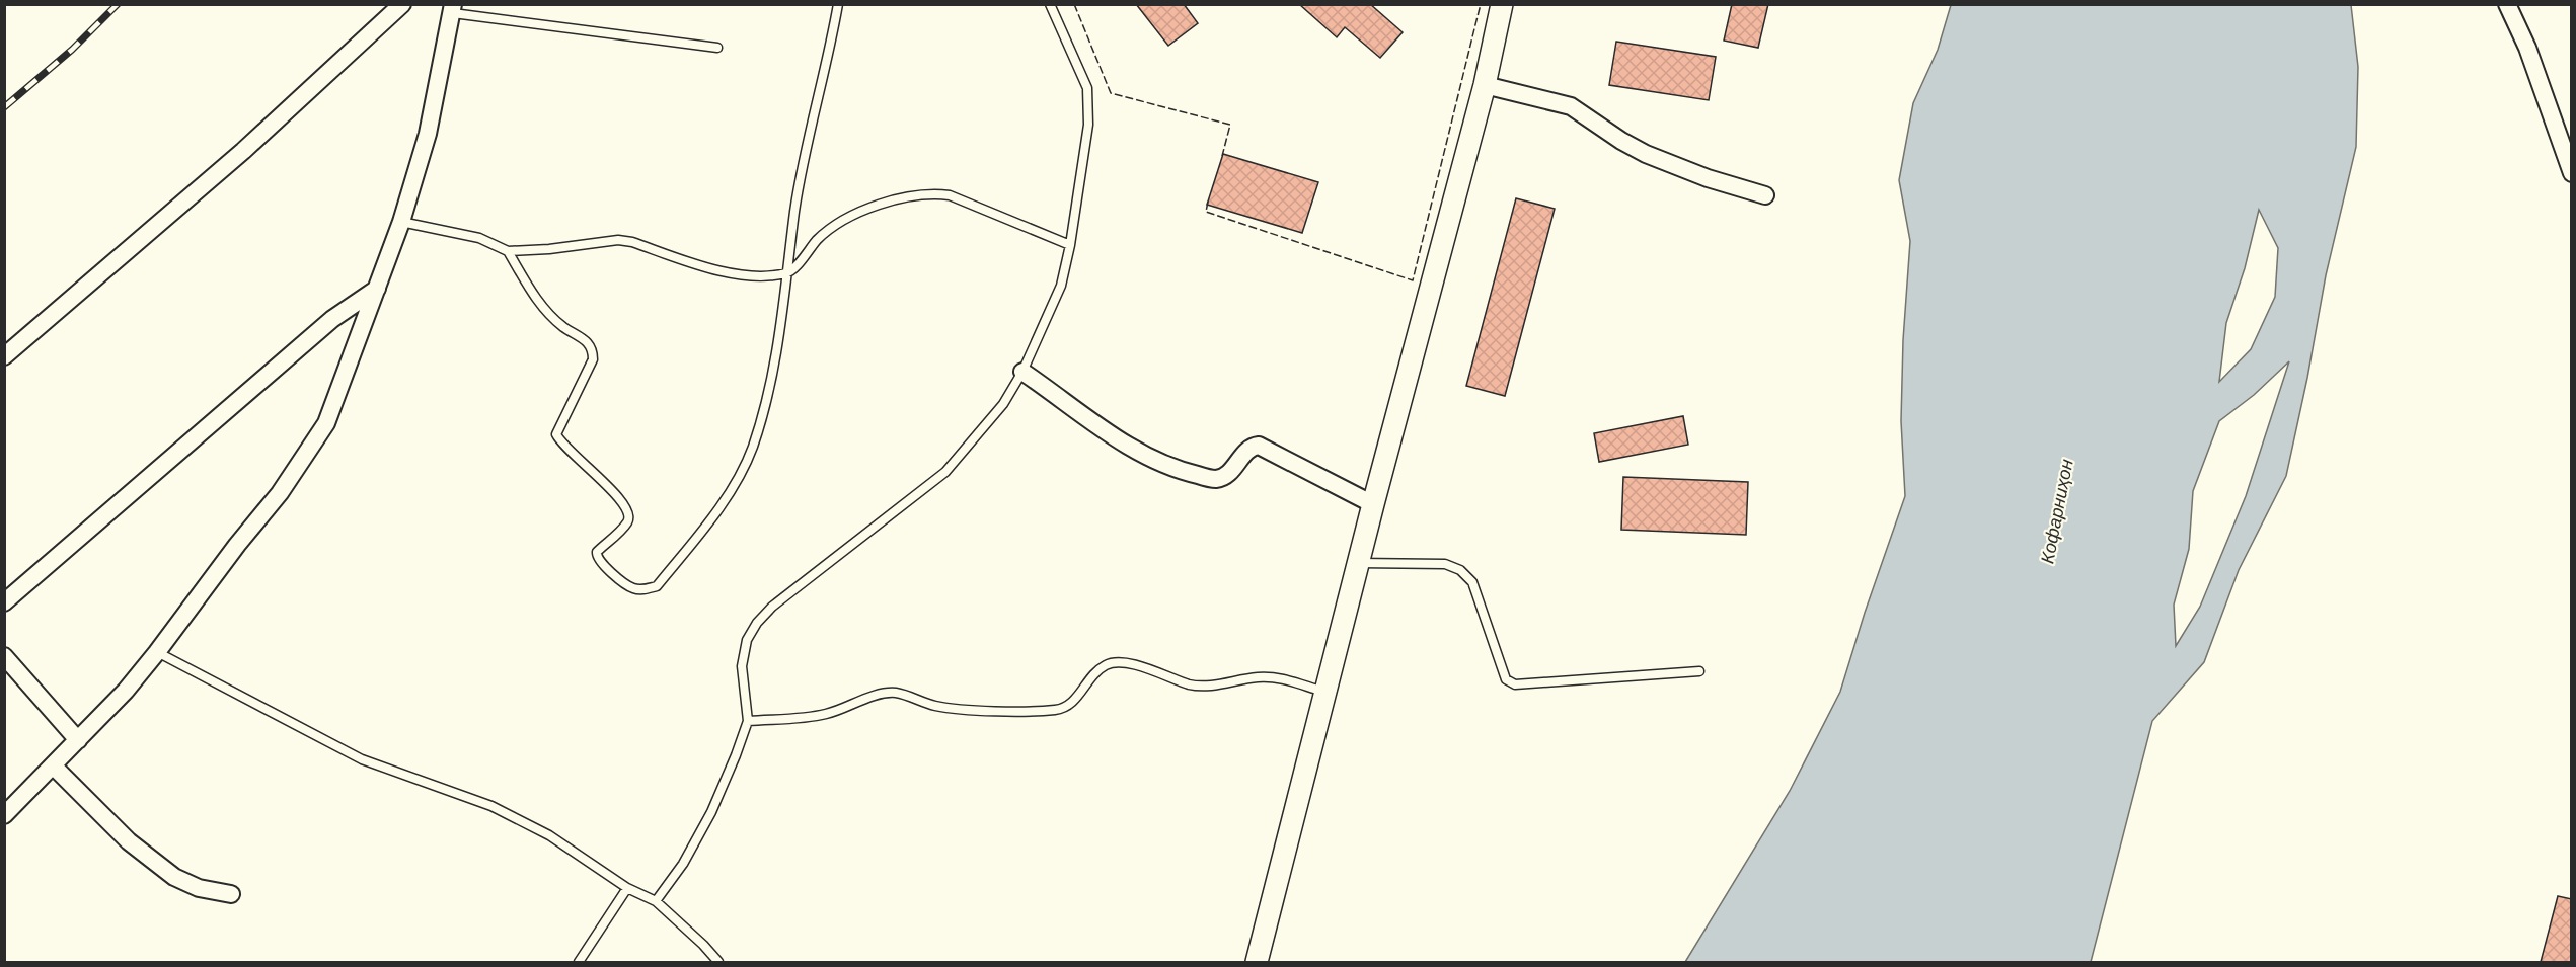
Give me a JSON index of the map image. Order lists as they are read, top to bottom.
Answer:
{
  "water": ["Кофарниҳон"]
}
